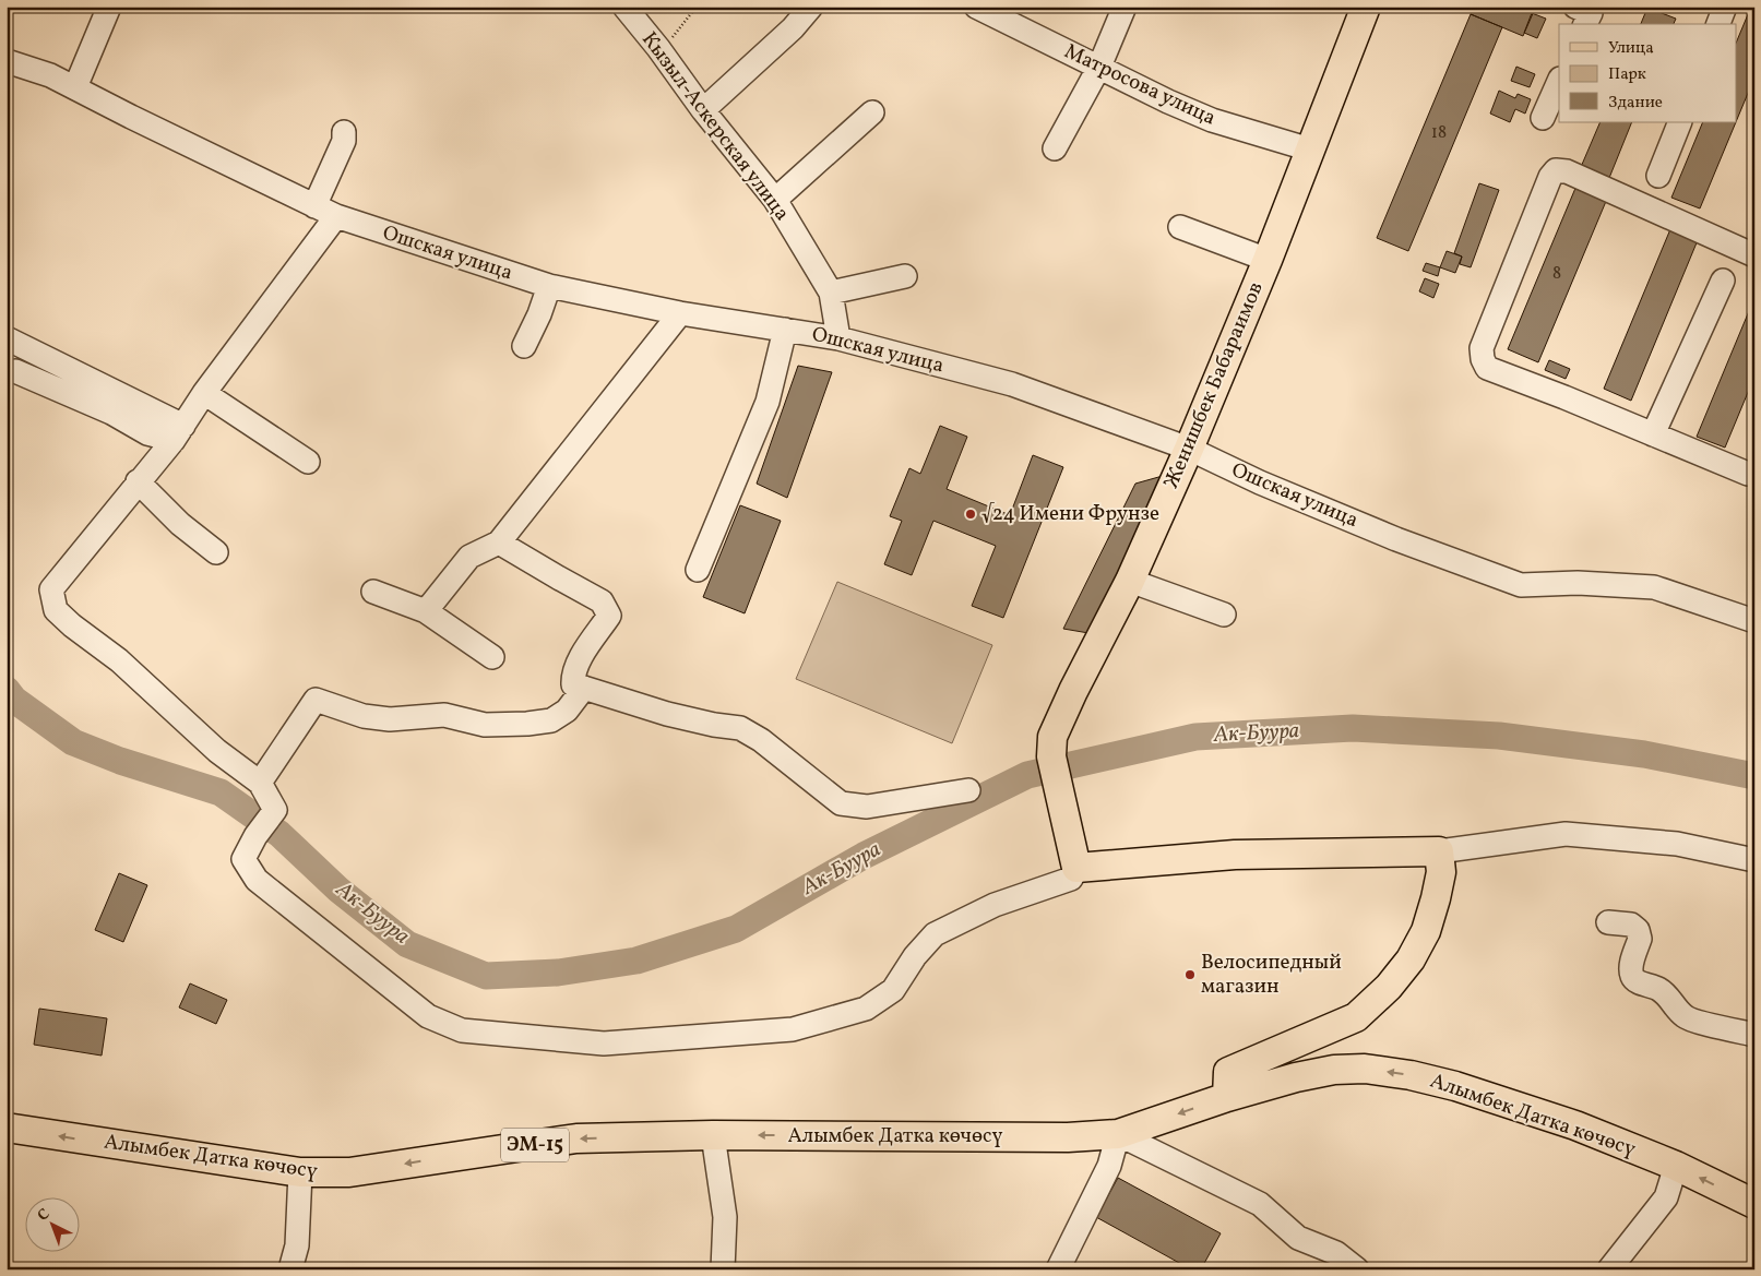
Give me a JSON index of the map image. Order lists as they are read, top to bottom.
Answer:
{
  "streets": {
    "main road": ["Женишбек Бабараимов", "Алымбек Датка көчөсү", "ЭМ-15"],
    "street": ["Матросова улица", "Кызыл-Аскерская улица", "Ошская улица"]
  },
  "crossings": [
    ["Матросова улица", "Женишбек Бабараимов"],
    ["Кызыл-Аскерская улица", "Ошская улица"],
    ["Ошская улица", "Женишбек Бабараимов"]
  ],
  "one_way": ["Алымбек Датка көчөсү"],
  "water": ["Ак-Буура"],
  "places": ["√24 Имени Фрунзе", "Велосипедный магазин"],
  "house_numbers": ["18", "8"],
  "legend": ["Улица", "Парк", "Здание"],
  "north": "top left"
}
